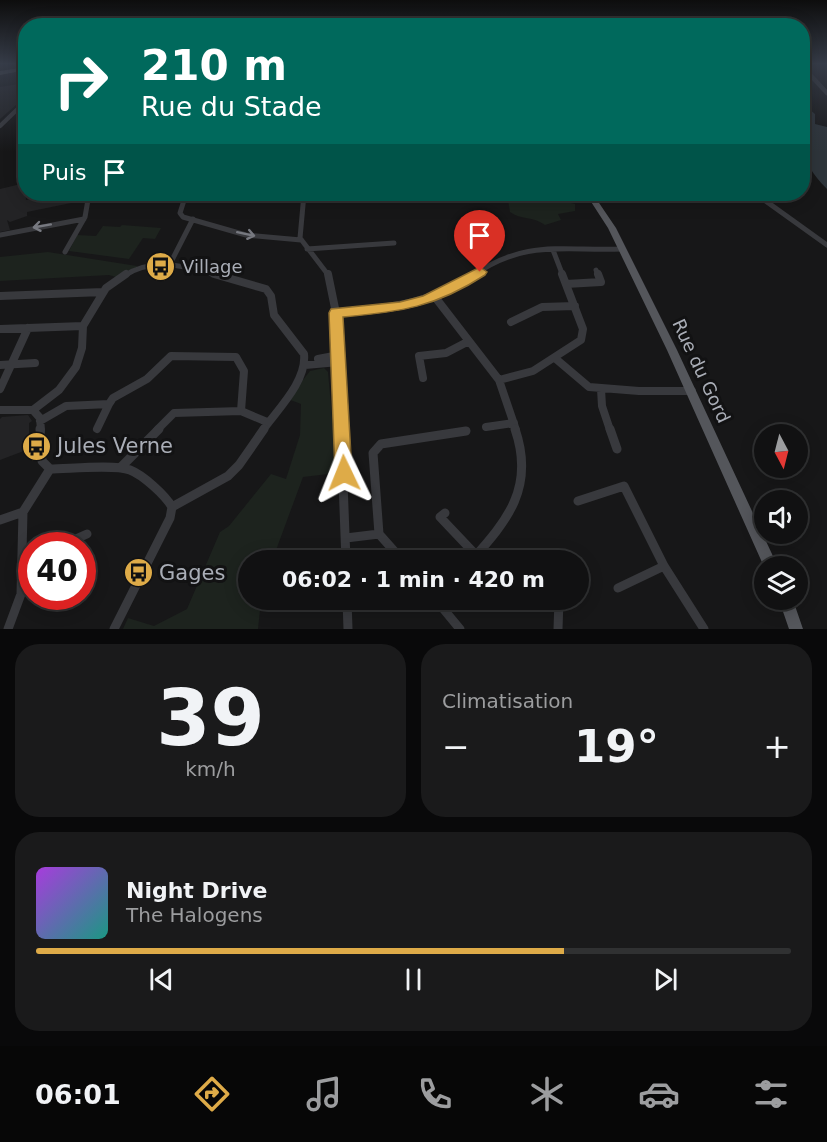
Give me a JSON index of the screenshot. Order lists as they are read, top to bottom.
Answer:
{
  "streets": {
    "main road": ["Rue du Gord"]
  },
  "places": {
    "bus stop": ["Village", "Jules Verne", "Gages"]
  },
  "north": "bottom",
  "page": {
    "turn": ["210 m", "Rue du Stade"],
    "then": "Puis",
    "limit": "40",
    "trip": "06:02 · 1 min · 420 m",
    "tile": [
      ["39", "km/h"],
      "Climatisation"
    ],
    "heat": ["−", "19°", "+"],
    "song": ["Night Drive", "The Halogens"],
    "tabs": "06:01"
  }
}
